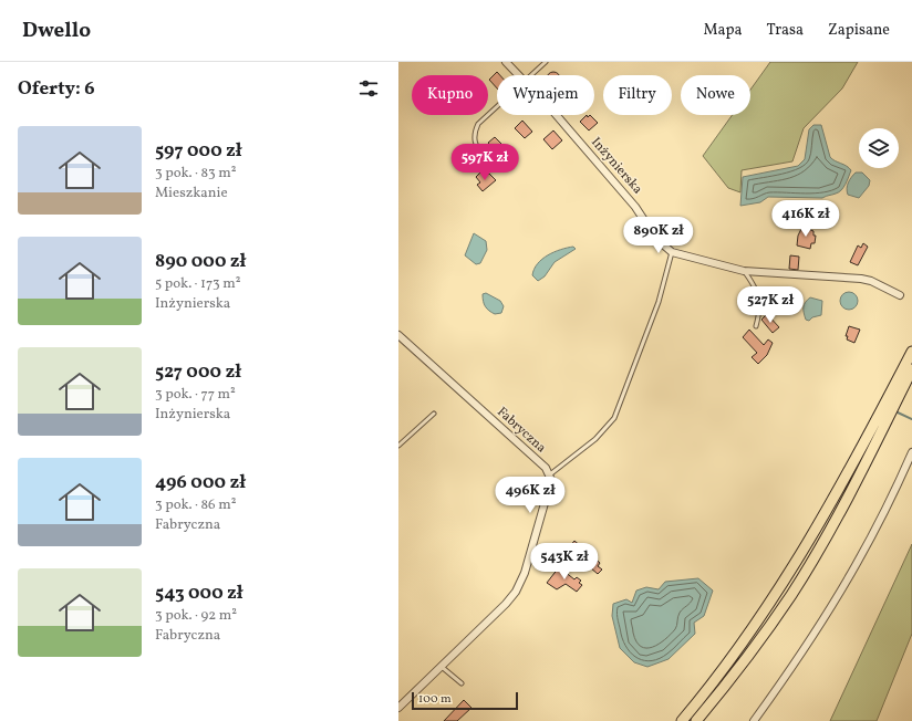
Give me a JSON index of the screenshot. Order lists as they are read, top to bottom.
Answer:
{
  "streets": {
    "street": ["Inżynierska", "Fabryczna"]
  },
  "scale_bar": "100 m",
  "page": {
    "header": "Dwello",
    "nav": ["Mapa", "Trasa", "Zapisane"],
    "heading": "Oferty: 6",
    "chip": [
      "Kupno",
      "Wynajem",
      "Filtry",
      "Nowe"
    ],
    "list": [
      {
        "name": "597 000 zł",
        "note": "3 pok. · 83 m² · Mieszkanie"
      },
      {
        "name": "890 000 zł",
        "note": "5 pok. · 173 m² · Inżynierska"
      },
      {
        "name": "527 000 zł",
        "note": "3 pok. · 77 m² · Inżynierska"
      },
      {
        "name": "496 000 zł",
        "note": "3 pok. · 86 m² · Fabryczna"
      },
      {
        "name": "543 000 zł",
        "note": "3 pok. · 92 m² · Fabryczna"
      }
    ],
    "price": [
      "597K zł",
      "416K zł",
      "890K zł",
      "527K zł",
      "496K zł",
      "543K zł"
    ],
    "scale": "100 m"
  }
}
